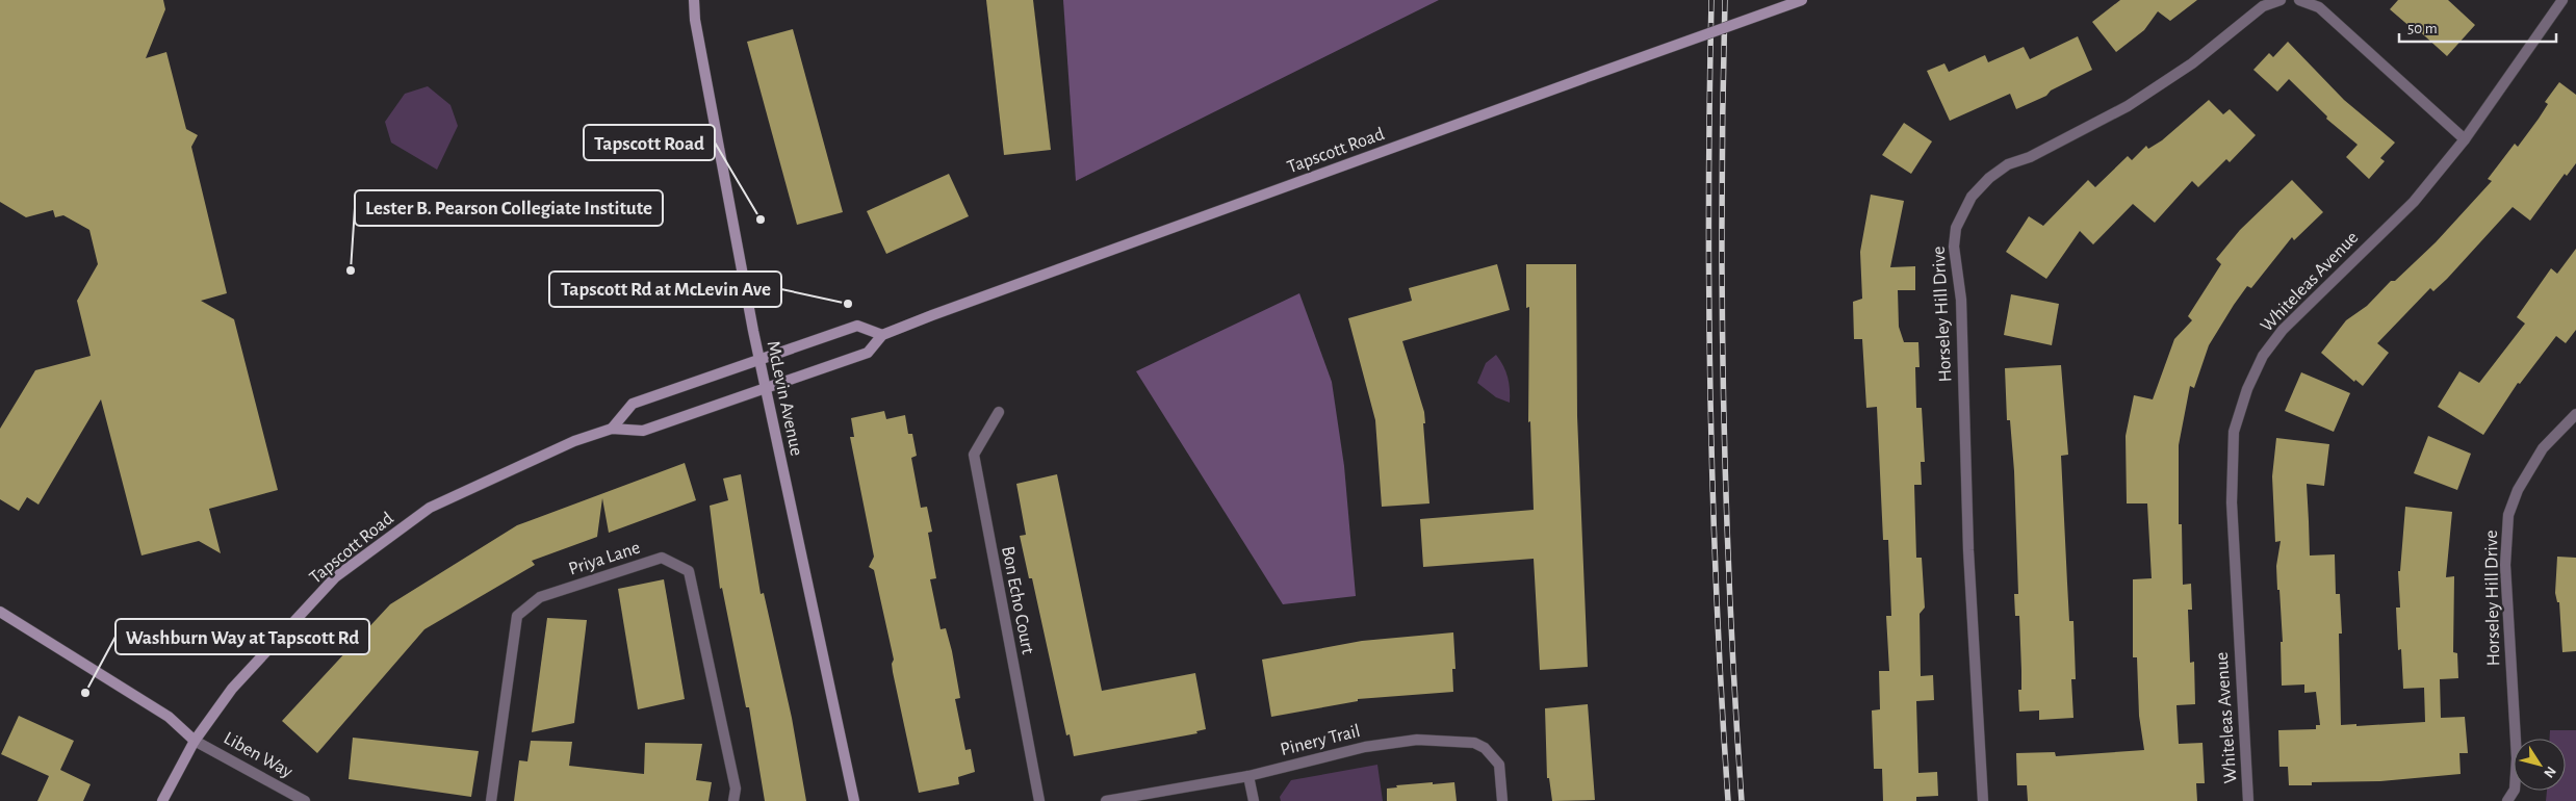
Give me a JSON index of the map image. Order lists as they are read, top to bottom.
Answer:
{
  "streets": {
    "street": [
      "Tapscott Road",
      "Whiteleas Avenue",
      "Horseley Hill Drive",
      "McLevin Avenue",
      "Priya Lane",
      "Bon Echo Court",
      "Pinery Trail",
      "Liben Way"
    ]
  },
  "crossings": [
    ["Tapscott Road", "McLevin Avenue"],
    ["Tapscott Road", "Liben Way"]
  ],
  "places": [
    "Tapscott Road",
    "Lester B. Pearson Collegiate Institute",
    "Tapscott Rd at McLevin Ave",
    "Washburn Way at Tapscott Rd"
  ],
  "scale_bar": "50 m",
  "north": "bottom right"
}
